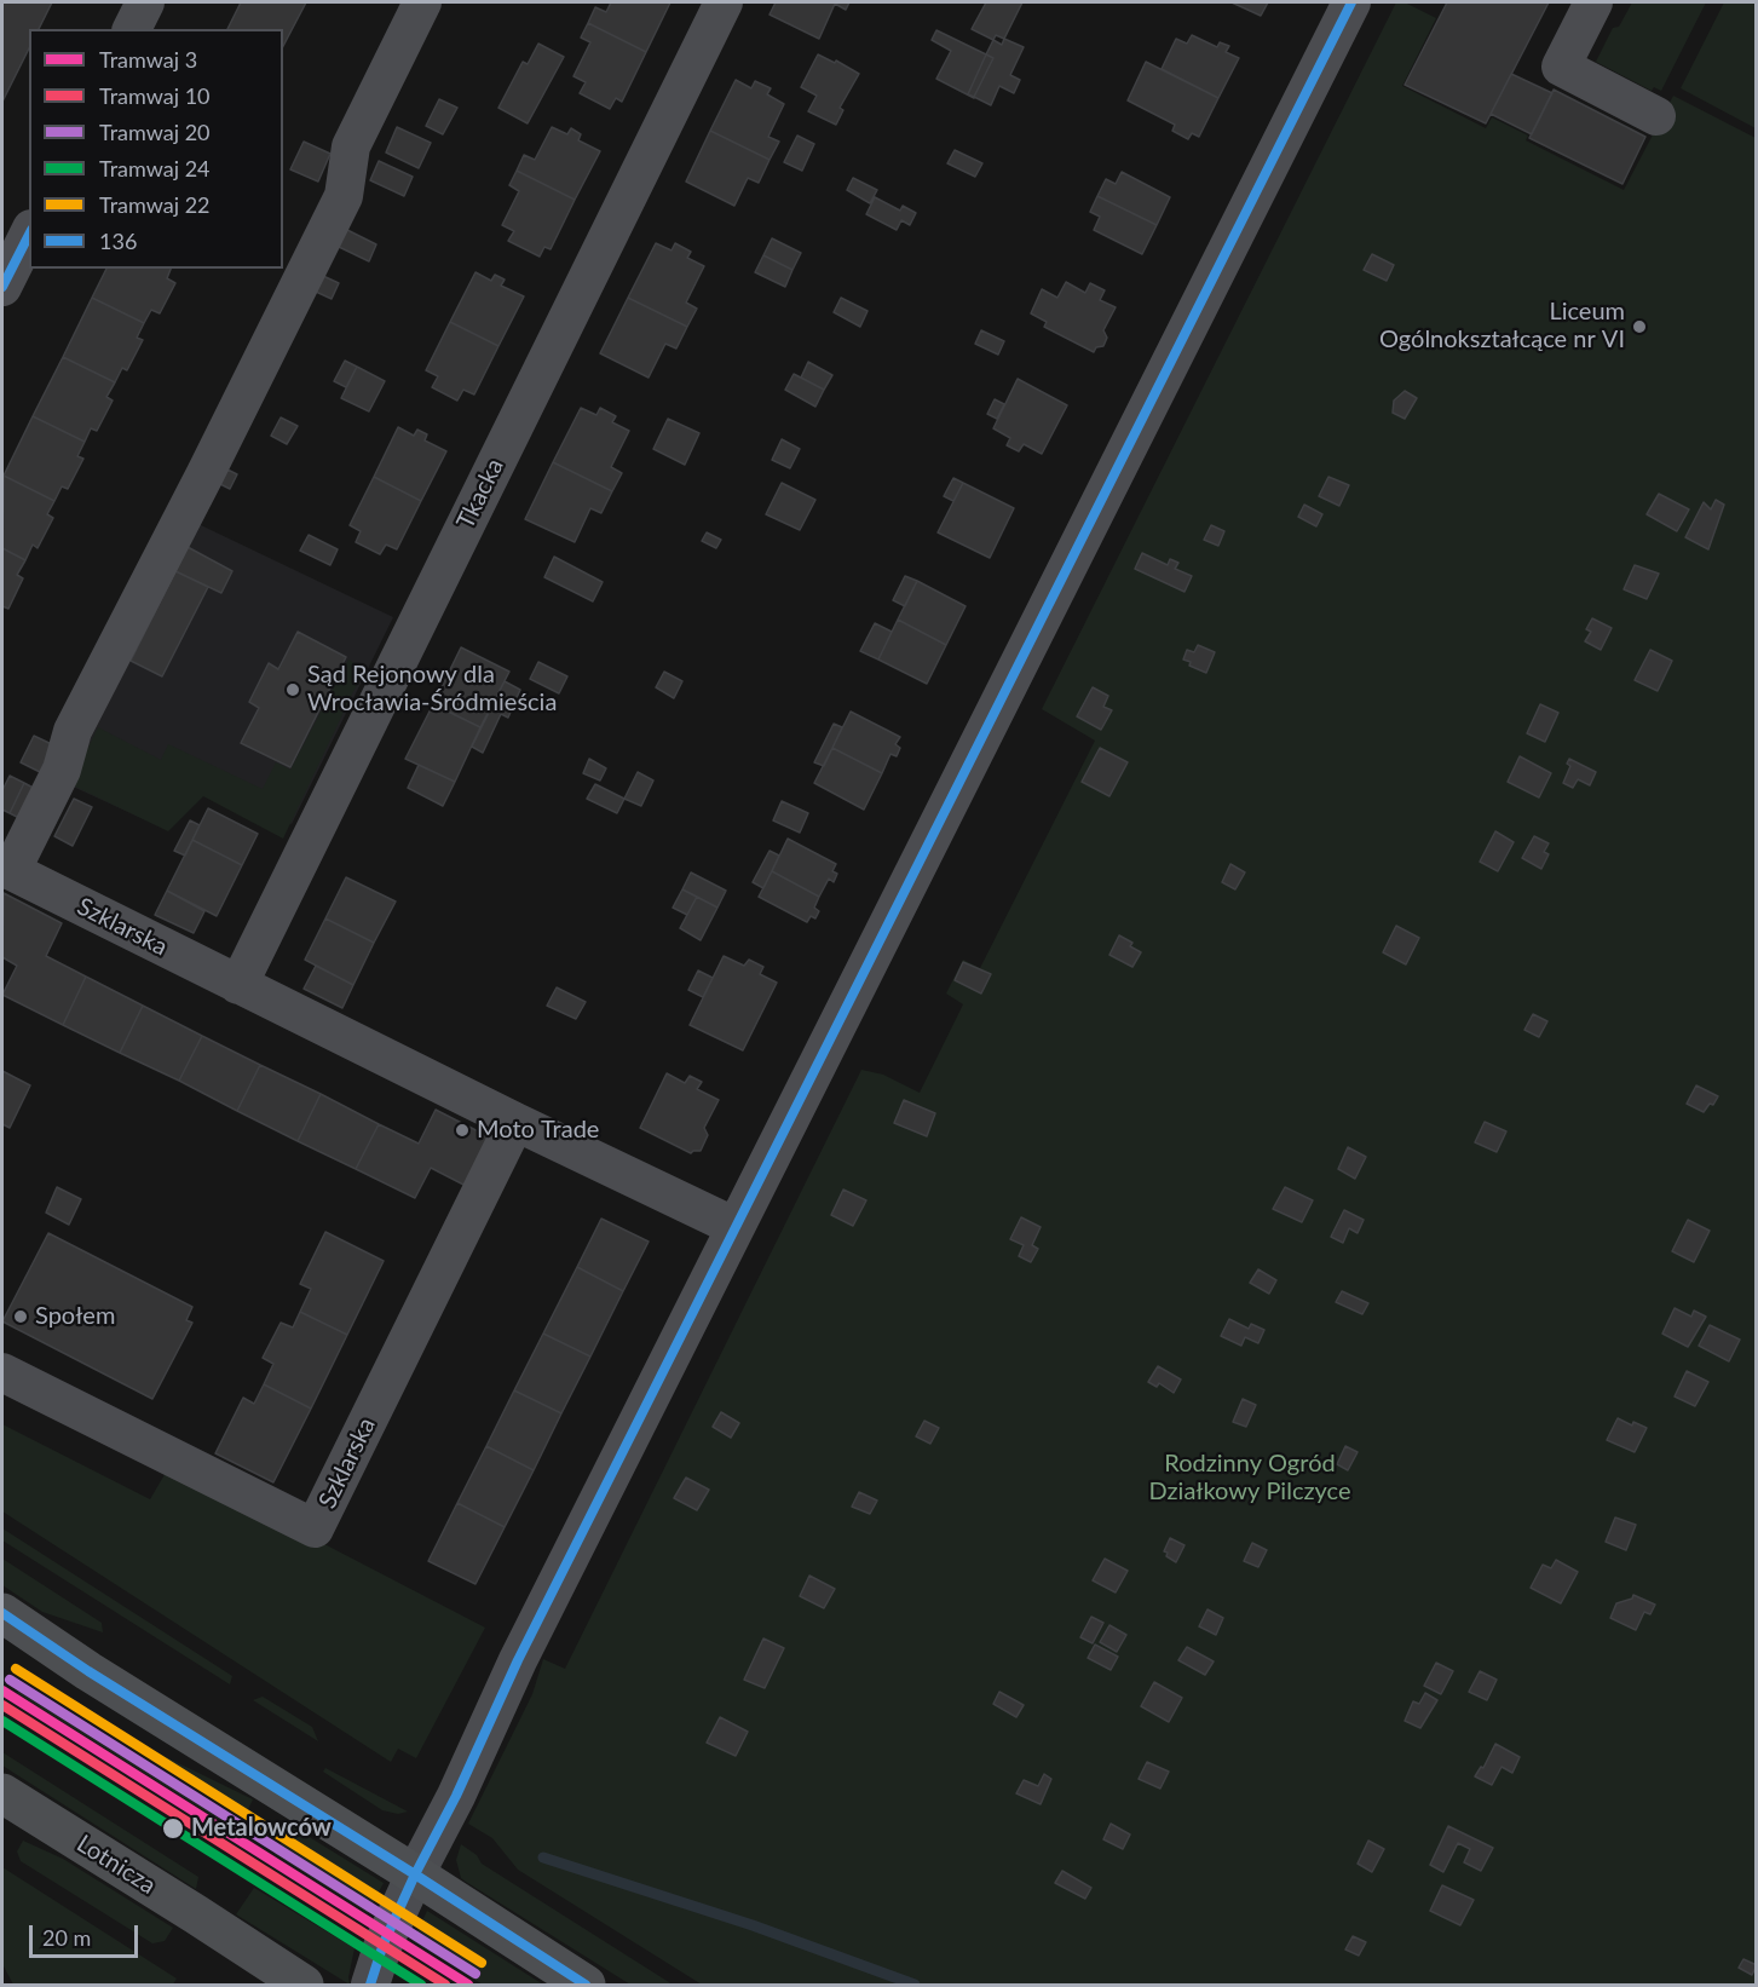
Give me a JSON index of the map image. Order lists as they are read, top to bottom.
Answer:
{
  "streets": {
    "main road": ["Lotnicza"],
    "street": ["Tkacka", "Szklarska"]
  },
  "crossings": [
    ["Tkacka", "Szklarska"]
  ],
  "parks": ["Rodzinny Ogród Działkowy Pilczyce"],
  "places": [
    "Liceum Ogólnokształcące nr VI",
    "Sąd Rejonowy dla Wrocławia-Śródmieścia",
    "Moto Trade",
    "Społem",
    "Metalowców"
  ],
  "lines": [
    "transit line 136",
    "tram line 22",
    "tram line 20",
    "tram line 3",
    "tram line 10",
    "tram line 24"
  ],
  "legend": [
    "Tramwaj 3",
    "Tramwaj 10",
    "Tramwaj 20",
    "Tramwaj 24",
    "Tramwaj 22",
    "136"
  ],
  "scale_bar": "20 m"
}
